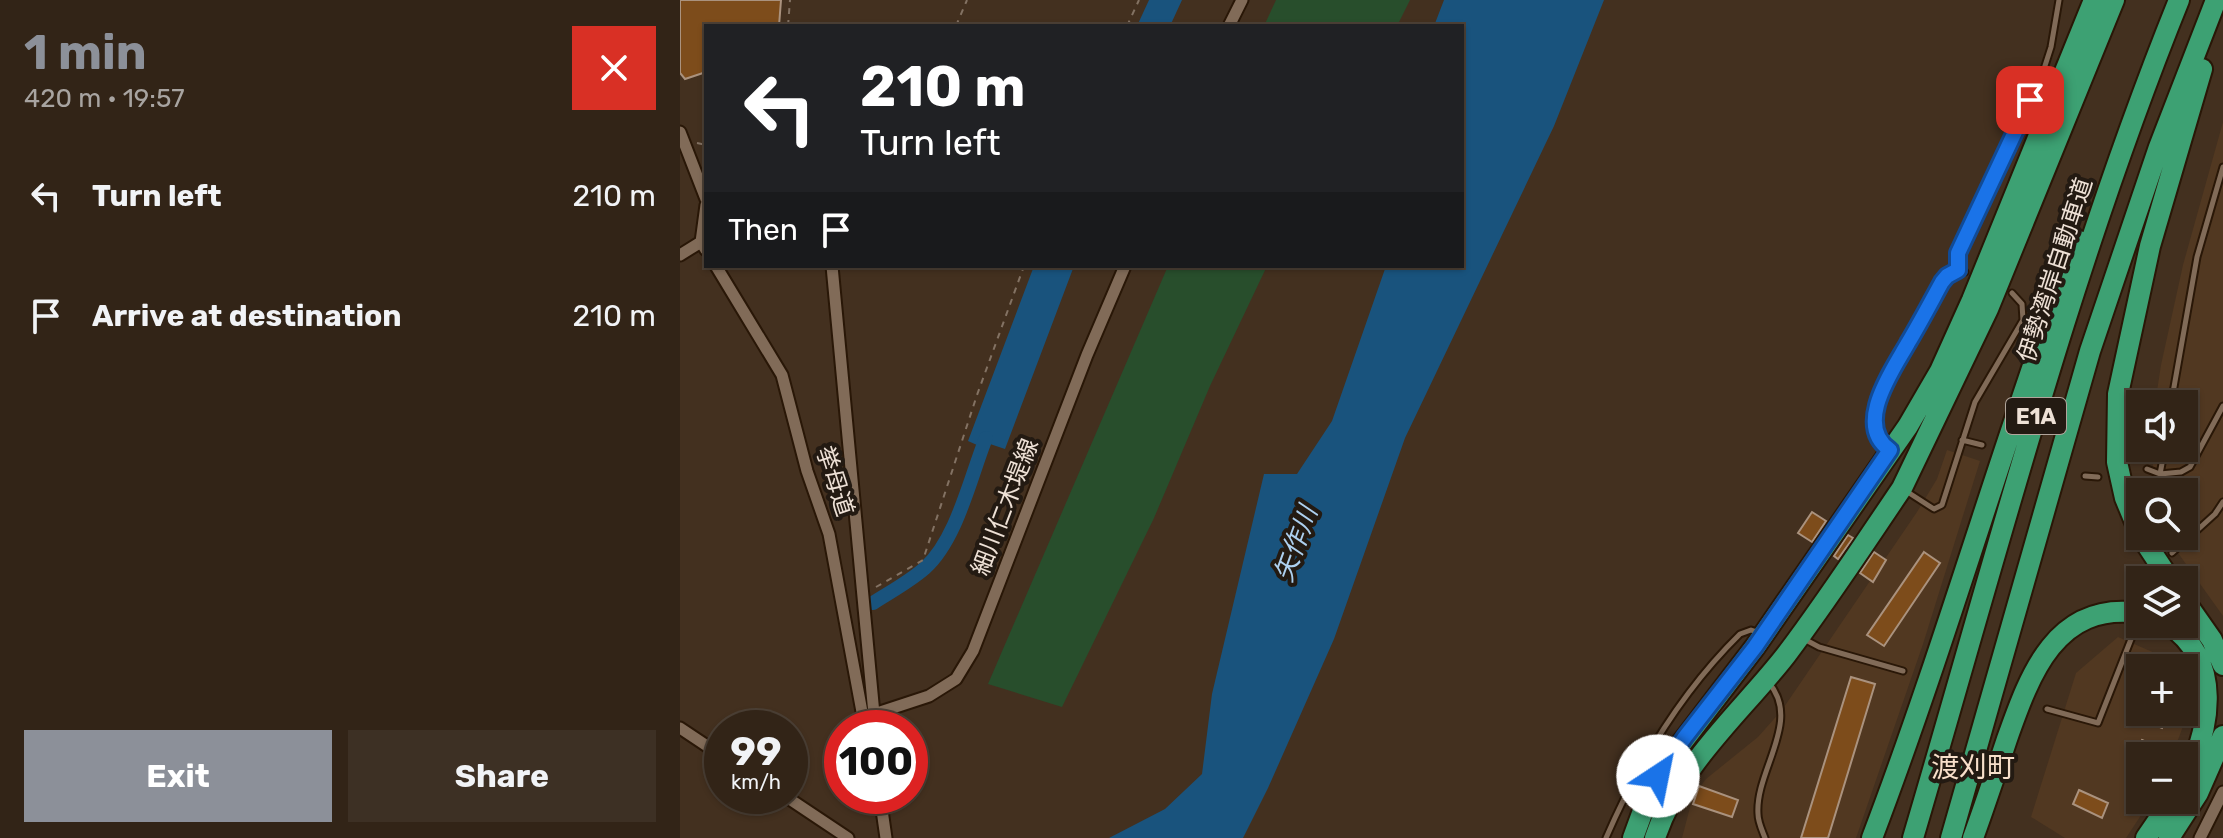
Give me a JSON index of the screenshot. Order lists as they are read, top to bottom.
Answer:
{
  "streets": {
    "highway": ["伊勢湾岸自動車道", "E1A"],
    "street": ["挙母道", "細川仁木堤線"]
  },
  "districts": ["渡刈町"],
  "water": ["矢作川"],
  "page": {
    "heading": ["1 min", "420 m · 19:57"],
    "turn": ["210 m", "Turn left"],
    "list": [
      {
        "name": "Turn left",
        "value": "210 m"
      },
      {
        "name": "Arrive at destination",
        "value": "210 m"
      }
    ],
    "then": "Then",
    "map_buttons": ["+", "−"],
    "speed": "99 km/h",
    "limit": "100",
    "buttons": ["Exit", "Share"]
  }
}
